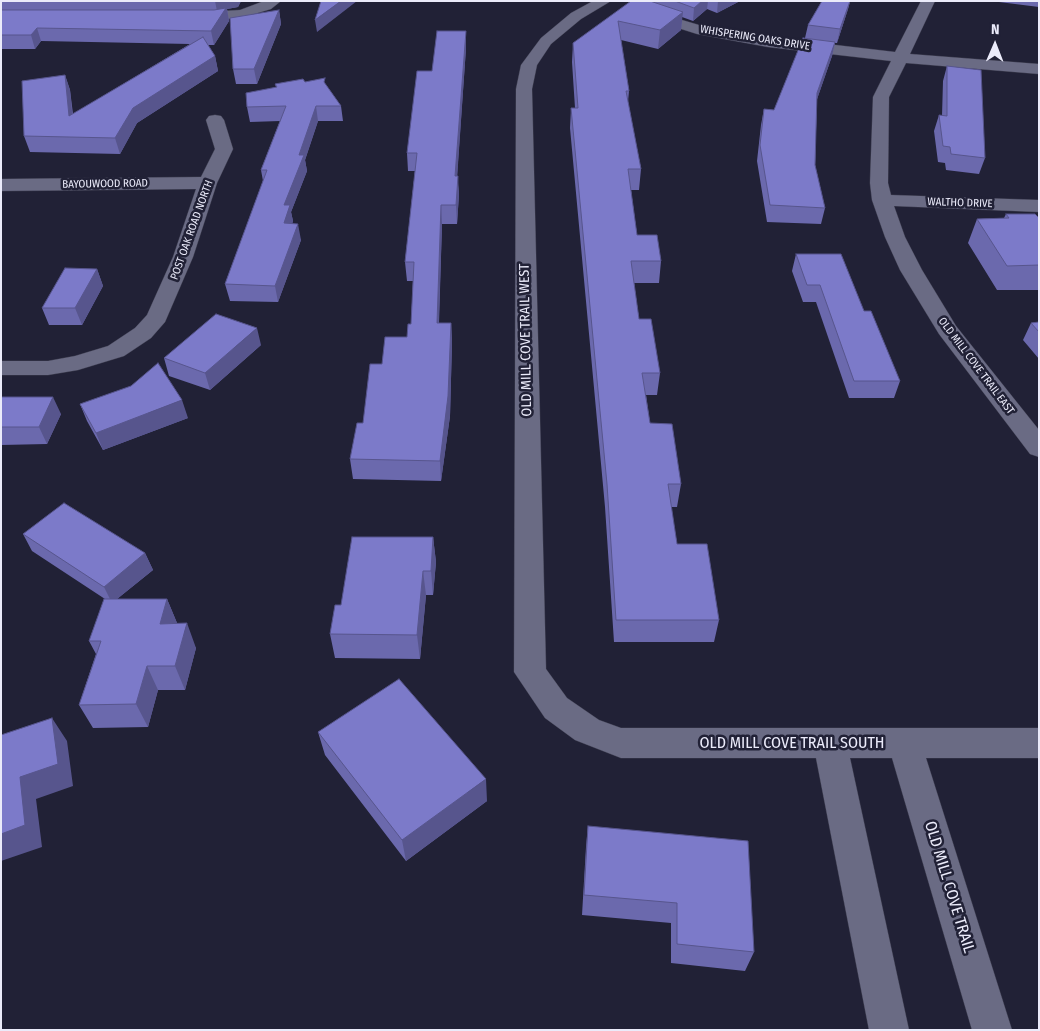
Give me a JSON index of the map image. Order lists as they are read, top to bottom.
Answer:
{
  "streets": {
    "street": [
      "WHISPERING OAKS DRIVE",
      "BAYOUWOOD ROAD",
      "WALTHO DRIVE",
      "POST OAK ROAD NORTH",
      "OLD MILL COVE TRAIL WEST",
      "OLD MILL COVE TRAIL EAST",
      "OLD MILL COVE TRAIL SOUTH",
      "OLD MILL COVE TRAIL"
    ]
  },
  "crossings": [
    ["WHISPERING OAKS DRIVE", "OLD MILL COVE TRAIL WEST"],
    ["WHISPERING OAKS DRIVE", "OLD MILL COVE TRAIL EAST"],
    ["BAYOUWOOD ROAD", "POST OAK ROAD NORTH"],
    ["WALTHO DRIVE", "OLD MILL COVE TRAIL EAST"],
    ["OLD MILL COVE TRAIL WEST", "OLD MILL COVE TRAIL SOUTH"],
    ["OLD MILL COVE TRAIL SOUTH", "OLD MILL COVE TRAIL"]
  ],
  "north": "top"
}
